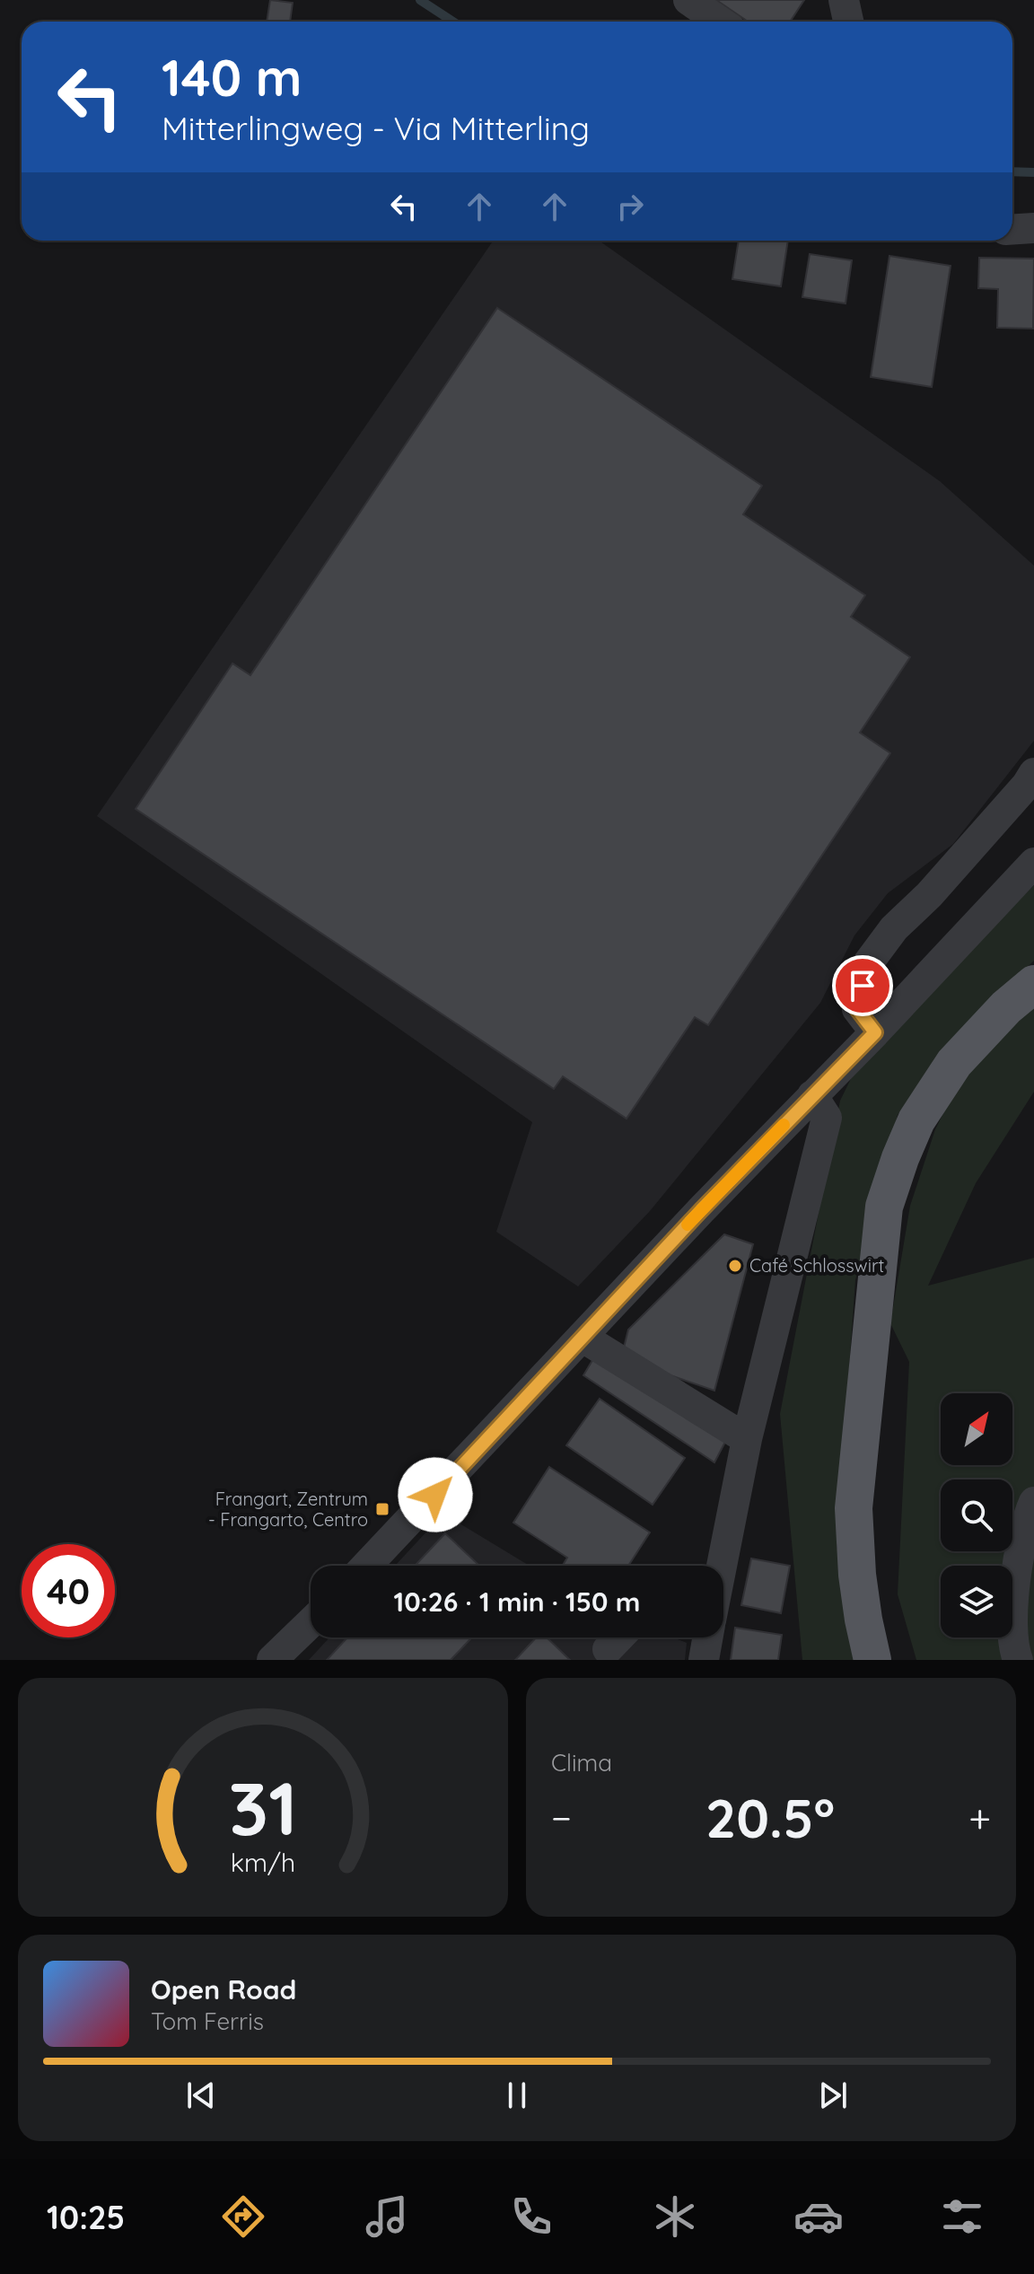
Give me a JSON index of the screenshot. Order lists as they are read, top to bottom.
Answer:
{
  "places": {
    "other": ["Café Schlosswirt"],
    "transit": ["Frangart, Zentrum - Frangarto, Centro"]
  },
  "north": "top right",
  "page": {
    "turn": ["140 m", "Mitterlingweg - Via Mitterling"],
    "limit": "40",
    "trip": "10:26 · 1 min · 150 m",
    "tile": "Clima",
    "heat": ["−", "20.5°", "+"],
    "song": ["Open Road", "Tom Ferris"],
    "tabs": "10:25",
    "gauge": ["31", "km/h"]
  }
}
